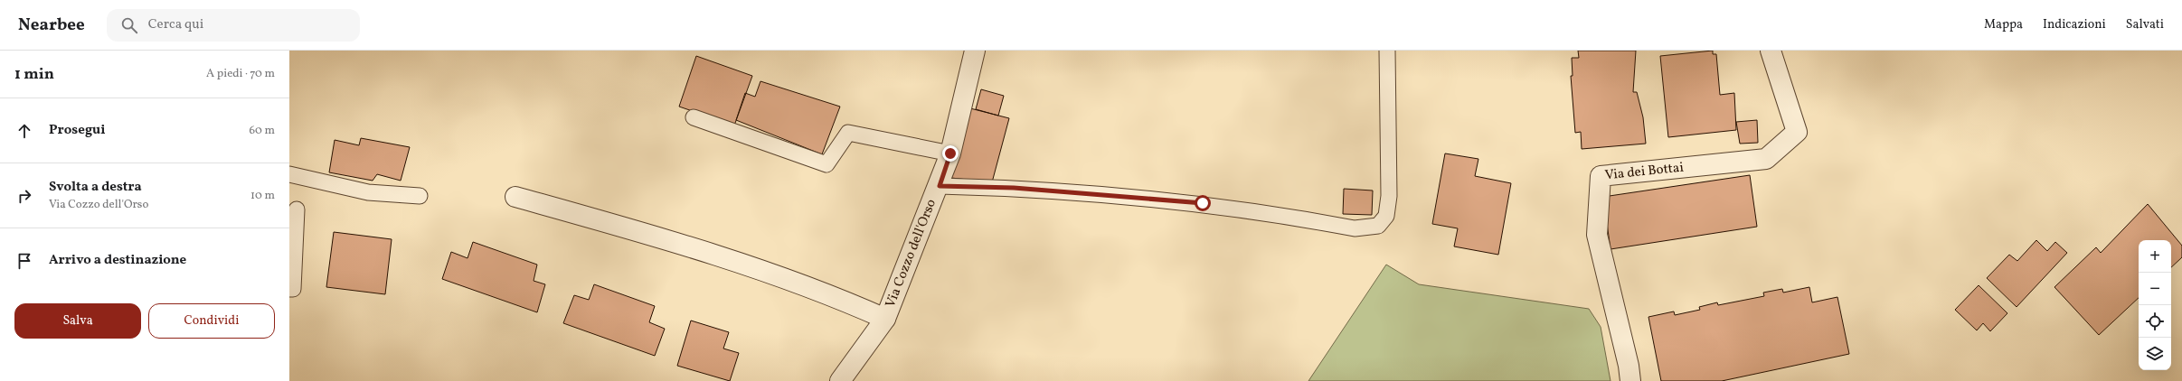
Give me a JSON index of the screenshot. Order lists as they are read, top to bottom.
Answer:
{
  "streets": {
    "street": ["Via dei Bottai", "Via Cozzo dell'Orso"]
  },
  "page": {
    "header": "Nearbee",
    "search": "Cerca qui",
    "nav": ["Mappa", "Indicazioni", "Salvati"],
    "heading": ["1 min", "A piedi · 70 m"],
    "list": [
      ["Prosegui", "60 m"],
      ["Svolta a destra", "Via Cozzo dell'Orso", "10 m"],
      "Arrivo a destinazione"
    ],
    "map_buttons": ["+", "−"],
    "buttons": ["Salva", "Condividi"]
  }
}
